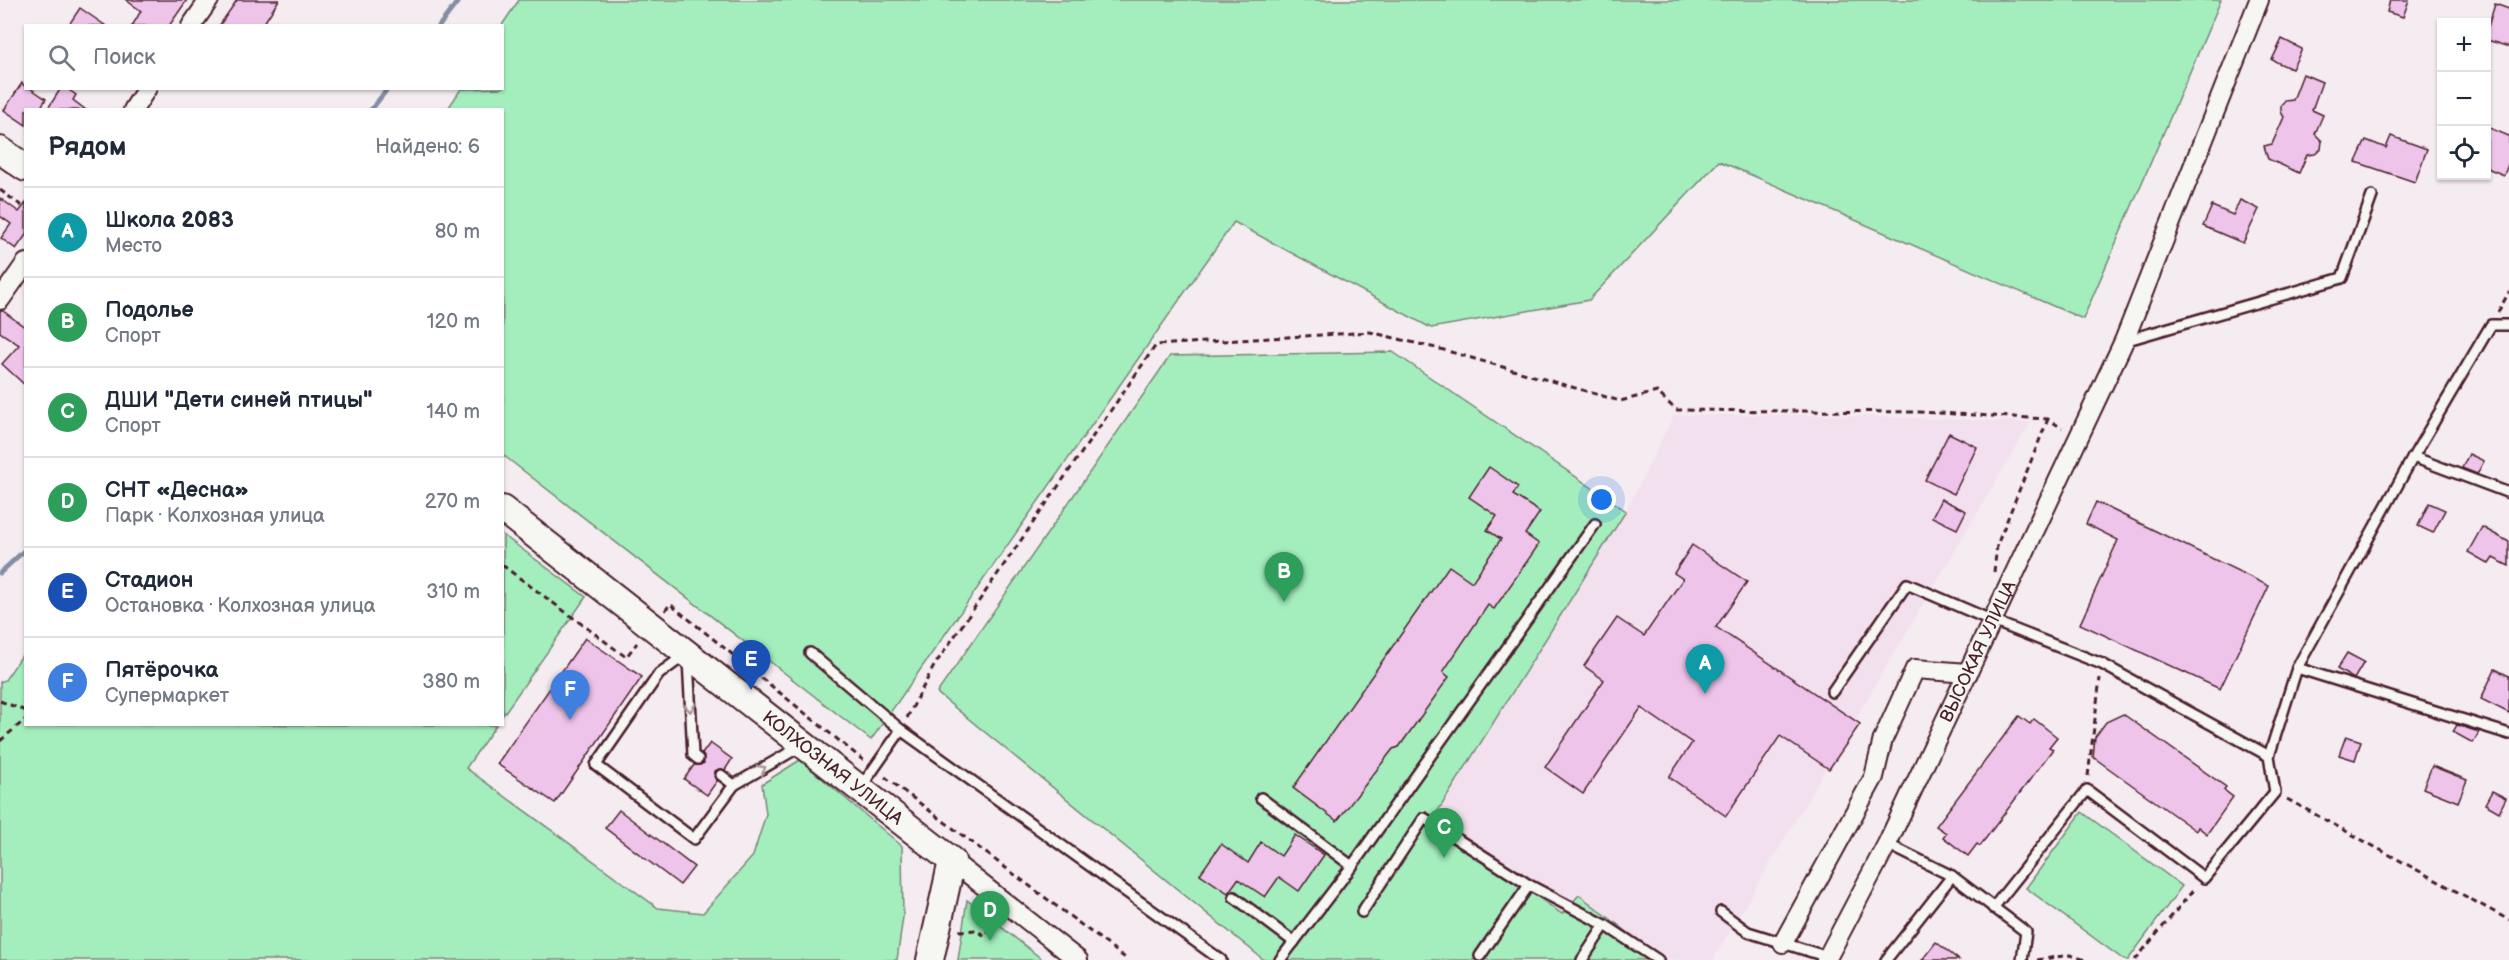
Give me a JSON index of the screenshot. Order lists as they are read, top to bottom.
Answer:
{
  "streets": {
    "street": ["ВЫСОКАЯ УЛИЦА", "КОЛХОЗНАЯ УЛИЦА"]
  },
  "page": {
    "map_buttons": ["+", "−"],
    "search": "Поиск",
    "heading": ["Рядом", "Найдено: 6"],
    "list": [
      {
        "mark": "A",
        "name": "Школа 2083",
        "note": "Место",
        "value": "80 m"
      },
      {
        "mark": "B",
        "name": "Подолье",
        "note": "Спорт",
        "value": "120 m"
      },
      {
        "mark": "C",
        "name": "ДШИ \"Дети синей птицы\"",
        "note": "Спорт",
        "value": "140 m"
      },
      {
        "mark": "D",
        "name": "СНТ «Десна»",
        "note": "Парк · Колхозная улица",
        "value": "270 m"
      },
      {
        "mark": "E",
        "name": "Стадион",
        "note": "Остановка · Колхозная улица",
        "value": "310 m"
      },
      {
        "mark": "F",
        "name": "Пятёрочка",
        "note": "Супермаркет",
        "value": "380 m"
      }
    ],
    "pins": [
      "B",
      "E",
      "A",
      "F",
      "C",
      "D"
    ]
  }
}
